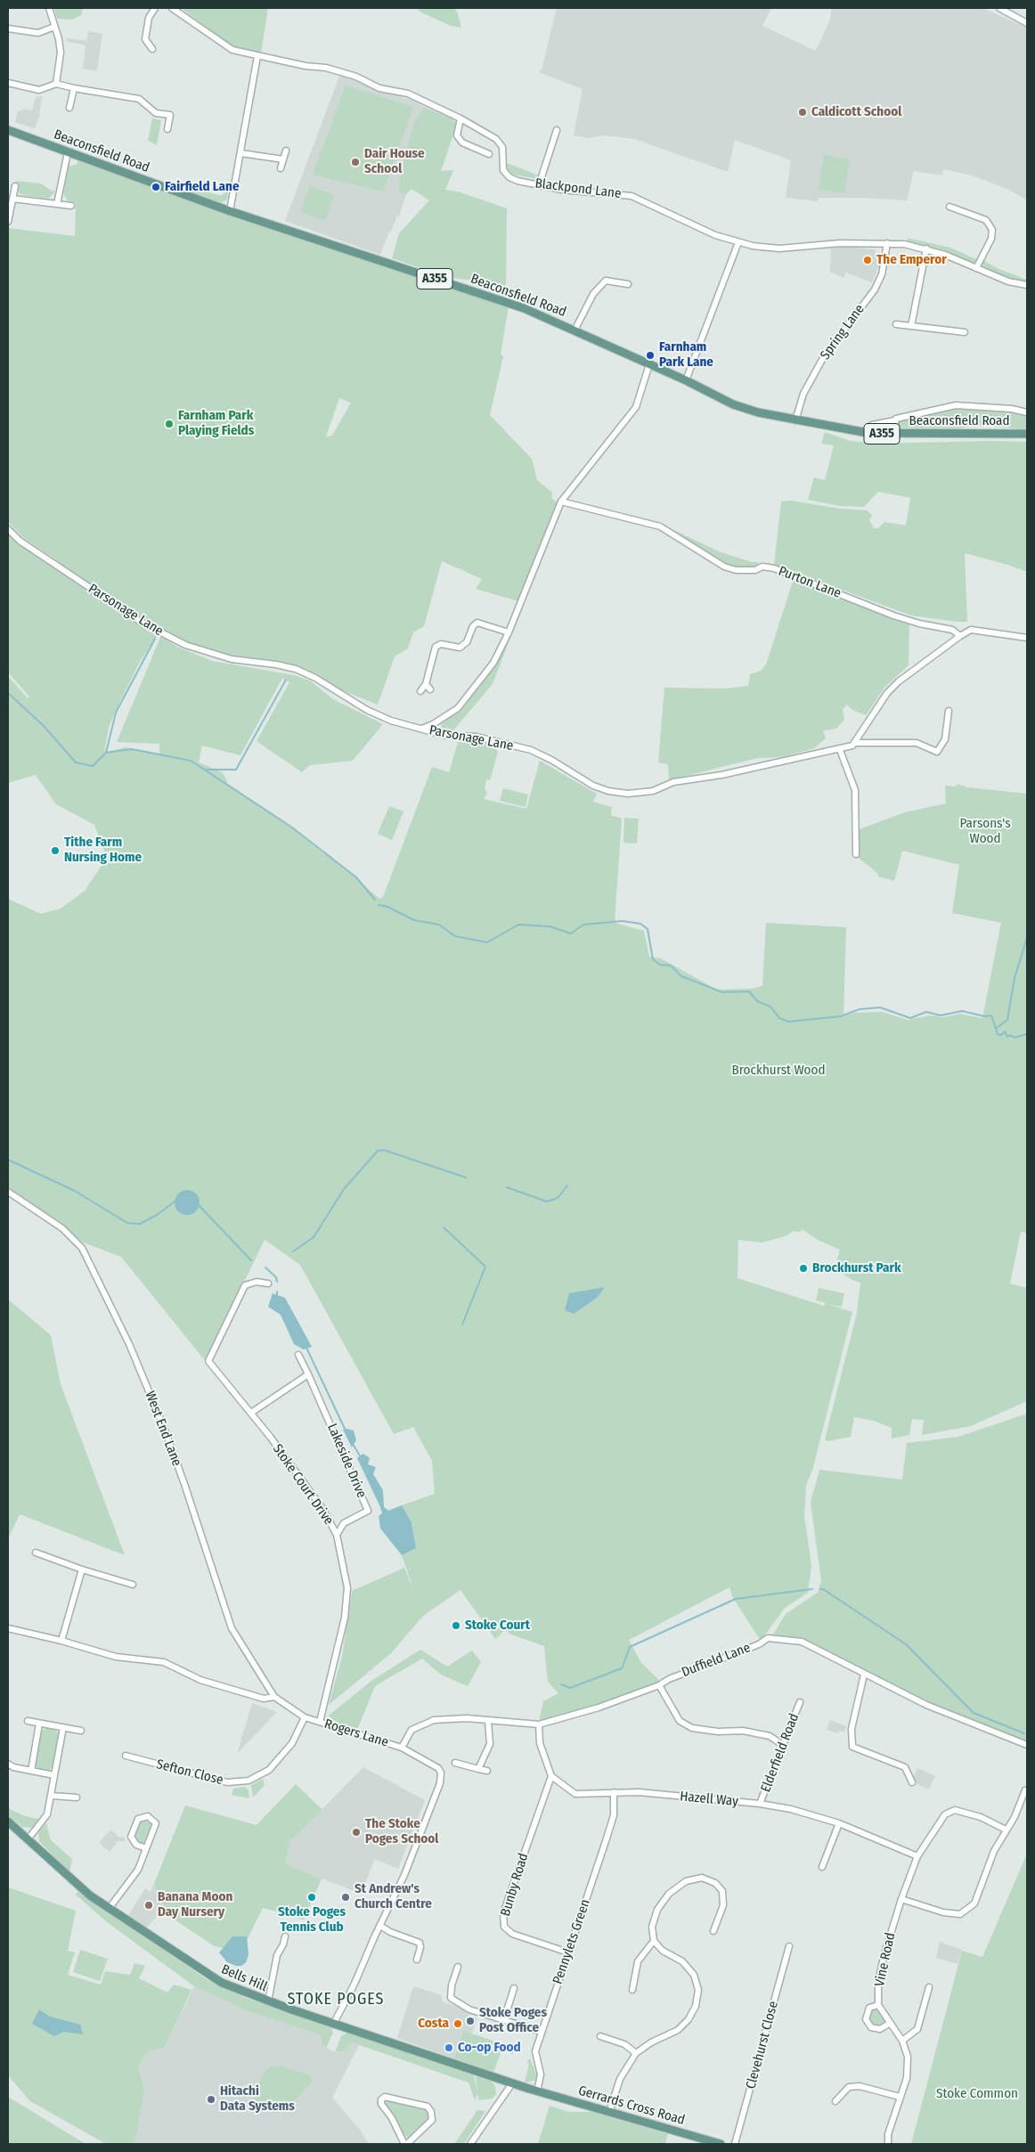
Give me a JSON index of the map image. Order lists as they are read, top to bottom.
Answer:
{
  "streets": {
    "main road": [
      "Beaconsfield Road",
      "A355",
      "Bells Hill",
      "Gerrards Cross Road"
    ],
    "street": [
      "Blackpond Lane",
      "Spring Lane",
      "Purton Lane",
      "Parsonage Lane",
      "West End Lane",
      "Lakeside Drive",
      "Stoke Court Drive",
      "Duffield Lane",
      "Rogers Lane",
      "Elderfield Road",
      "Sefton Close",
      "Hazell Way",
      "Bunby Road",
      "Pennylets Green",
      "Vine Road",
      "Clevehurst Close"
    ]
  },
  "crossings": [
    ["Beaconsfield Road", "Spring Lane"],
    ["Blackpond Lane", "Spring Lane"],
    ["Purton Lane", "Parsonage Lane"],
    ["West End Lane", "Rogers Lane"],
    ["Lakeside Drive", "Stoke Court Drive"],
    ["Stoke Court Drive", "Rogers Lane"],
    ["Duffield Lane", "Rogers Lane"],
    ["Rogers Lane", "Sefton Close"],
    ["Rogers Lane", "Bells Hill"],
    ["Elderfield Road", "Hazell Way"],
    ["Hazell Way", "Bunby Road"],
    ["Hazell Way", "Pennylets Green"],
    ["Hazell Way", "Vine Road"],
    ["Bunby Road", "Pennylets Green"],
    ["Pennylets Green", "Bells Hill"],
    ["Pennylets Green", "Gerrards Cross Road"],
    ["Bells Hill", "Gerrards Cross Road"]
  ],
  "districts": ["STOKE POGES"],
  "parks": ["Parsons's Wood", "Brockhurst Wood", "Stoke Common"],
  "places": [
    "Caldicott School",
    "Dair House School",
    "Fairfield Lane",
    "The Emperor",
    "Farnham Park Lane",
    "Farnham Park Playing Fields",
    "Tithe Farm Nursing Home",
    "Brockhurst Park",
    "Stoke Court",
    "The Stoke Poges School",
    "Stoke Poges Tennis Club",
    "St Andrew's Church Centre",
    "Banana Moon Day Nursery",
    "Stoke Poges Post Office",
    "Costa",
    "Co-op Food",
    "Hitachi Data Systems"
  ]
}
